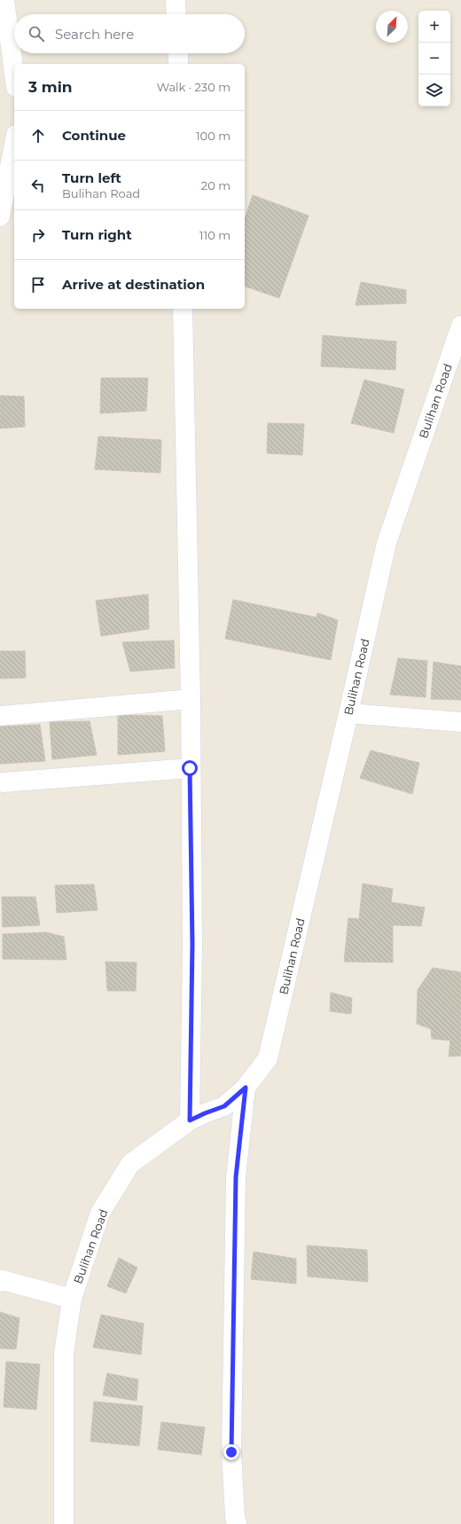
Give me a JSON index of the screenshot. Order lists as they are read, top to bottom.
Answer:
{
  "streets": {
    "street": ["Bulihan Road"]
  },
  "north": "top right",
  "page": {
    "map_buttons": ["+", "−"],
    "search": "Search here",
    "heading": ["3 min", "Walk · 230 m"],
    "list": [
      ["Continue", "100 m"],
      ["Turn left", "Bulihan Road", "20 m"],
      ["Turn right", "110 m"],
      "Arrive at destination"
    ]
  }
}
